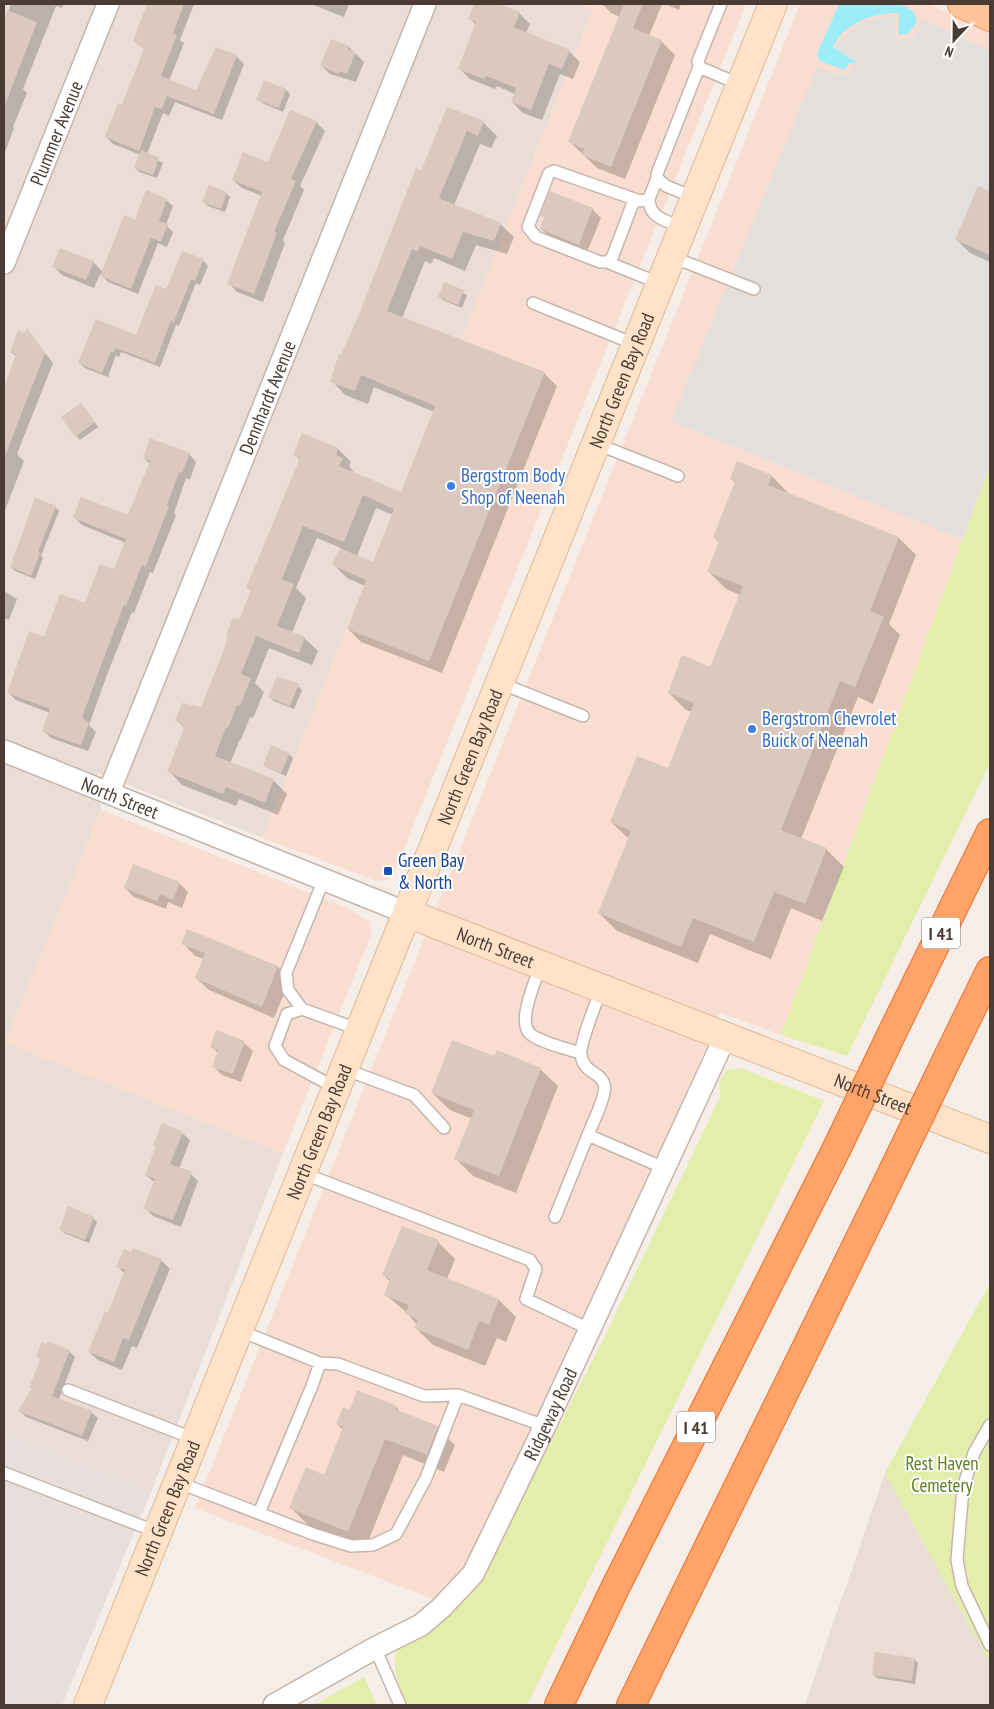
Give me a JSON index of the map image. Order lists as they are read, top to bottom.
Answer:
{
  "streets": {
    "highway": ["I 41"],
    "main road": ["North Green Bay Road", "North Street"],
    "street": ["Plummer Avenue", "Dennhardt Avenue", "Ridgeway Road"]
  },
  "crossings": [
    ["North Green Bay Road", "North Street"],
    ["Dennhardt Avenue", "North Street"],
    ["North Street", "Ridgeway Road"]
  ],
  "parks": ["Rest Haven Cemetery"],
  "places": {
    "other": ["Bergstrom Body Shop of Neenah", "Bergstrom Chevrolet Buick of Neenah"],
    "transit": ["Green Bay & North"]
  },
  "north": "bottom"
}
